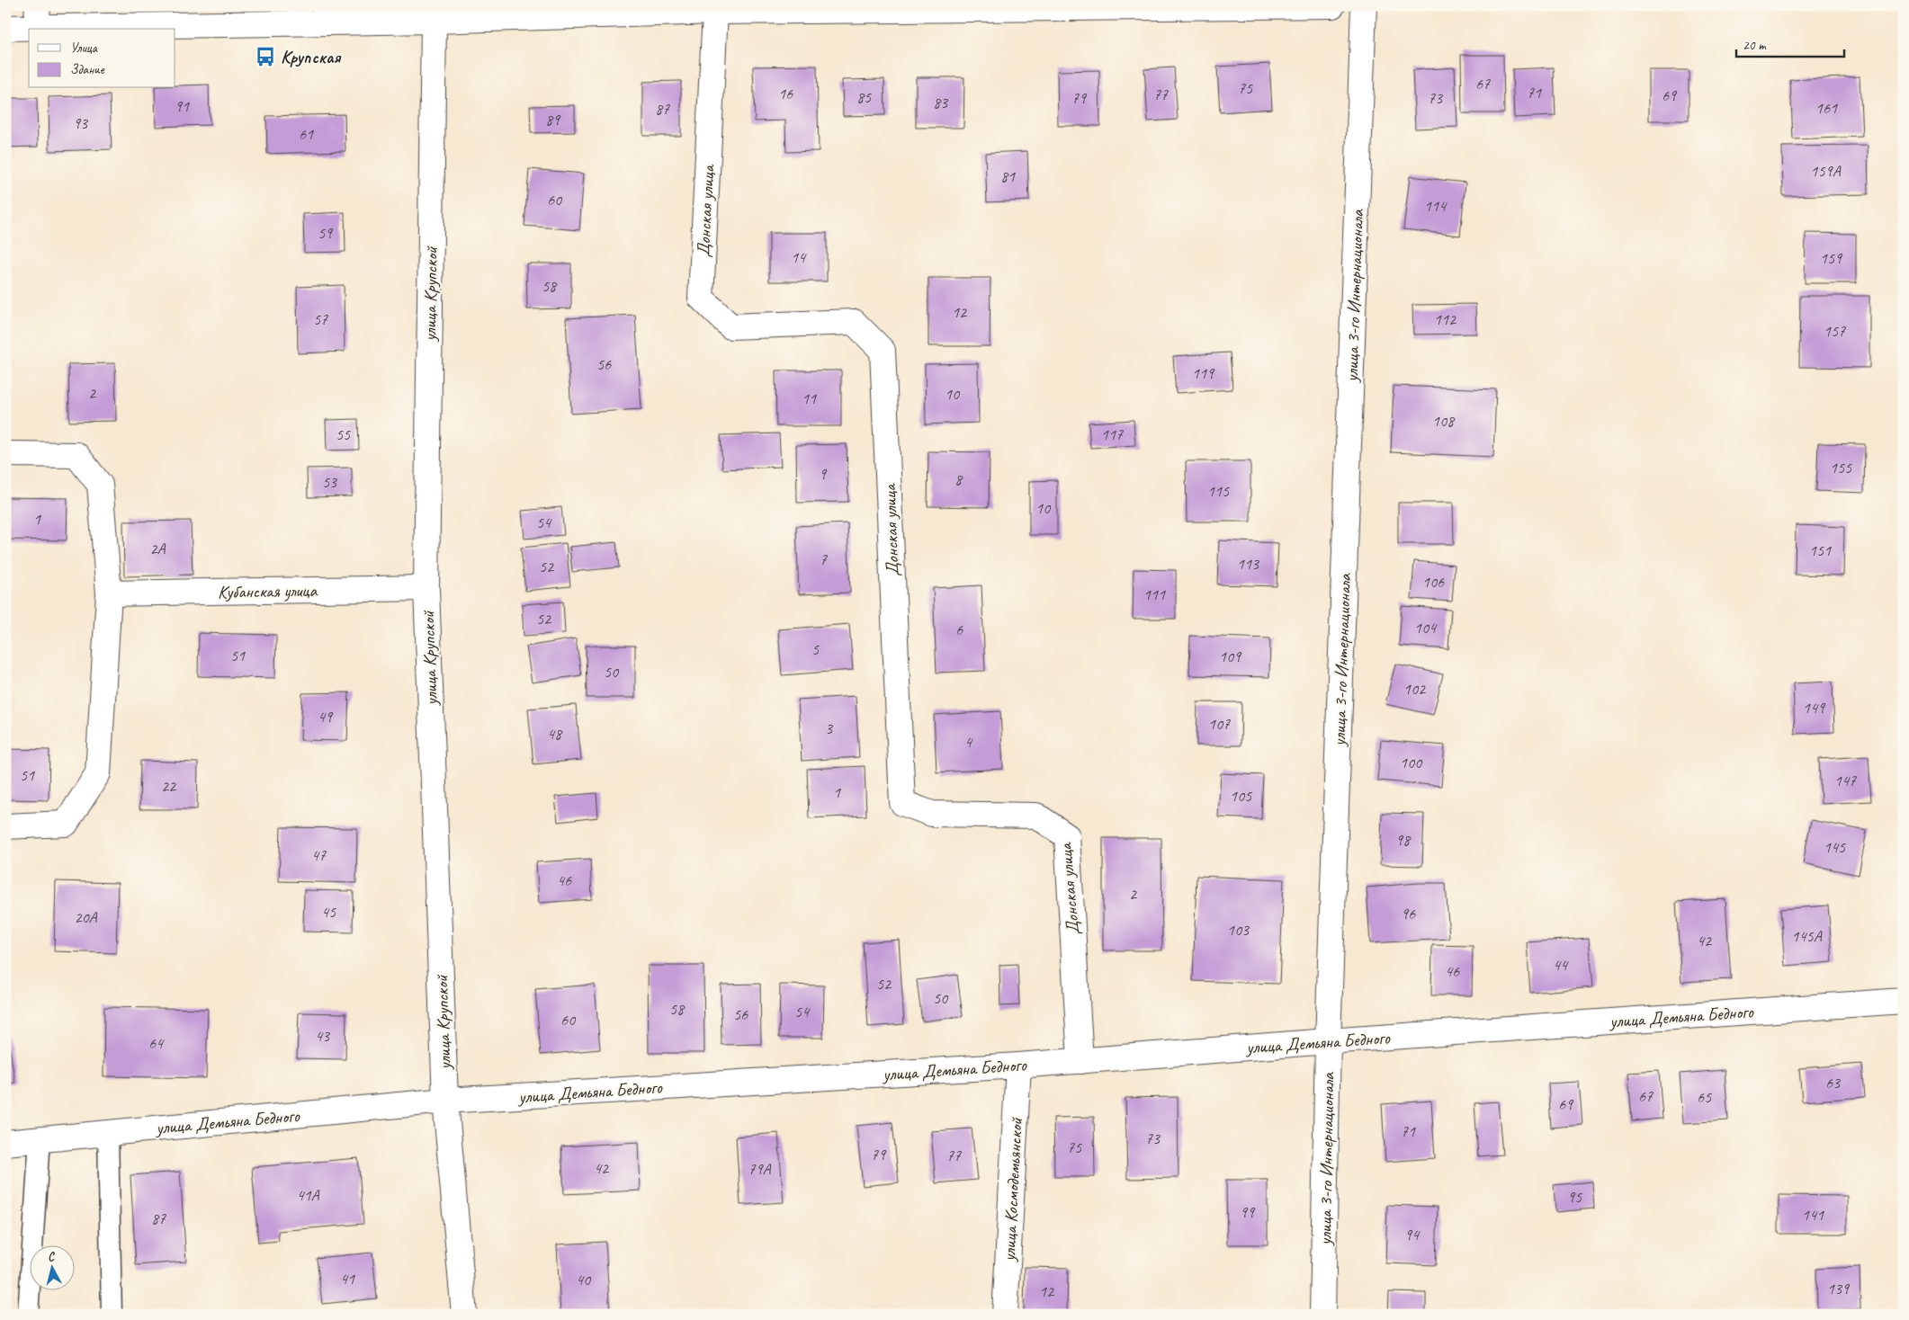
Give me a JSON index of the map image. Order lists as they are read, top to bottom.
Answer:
{
  "streets": {
    "street": [
      "Донская улица",
      "улица Крупской",
      "улица 3-го Интернационала",
      "Кубанская улица",
      "улица Демьяна Бедного",
      "улица Космодемьянской"
    ]
  },
  "crossings": [
    ["Донская улица", "улица Демьяна Бедного"],
    ["улица Крупской", "Кубанская улица"],
    ["улица Крупской", "улица Демьяна Бедного"],
    ["улица 3-го Интернационала", "улица Демьяна Бедного"],
    ["улица Демьяна Бедного", "улица Космодемьянской"]
  ],
  "places": {
    "bus stop": ["Крупская"]
  },
  "house_numbers": [
    "67",
    "75",
    "71",
    "16",
    "77",
    "69",
    "85",
    "79",
    "73",
    "83",
    "91",
    "161",
    "87",
    "89",
    "93",
    "61",
    "159А",
    "81",
    "60",
    "114",
    "59",
    "14",
    "159",
    "58",
    "12",
    "57",
    "112",
    "157",
    "56",
    "119",
    "2",
    "10",
    "11",
    "108",
    "55",
    "117",
    "155",
    "9",
    "8",
    "53",
    "115",
    "10",
    "1",
    "54",
    "2А",
    "151",
    "7",
    "113",
    "52",
    "106",
    "111",
    "52",
    "104",
    "6",
    "5",
    "51",
    "109",
    "50",
    "102",
    "149",
    "49",
    "107",
    "3",
    "48",
    "4",
    "100",
    "51",
    "147",
    "22",
    "1",
    "105",
    "98",
    "145",
    "47",
    "46",
    "2",
    "45",
    "96",
    "20А",
    "103",
    "145А",
    "42",
    "44",
    "46",
    "52",
    "50",
    "58",
    "54",
    "56",
    "60",
    "43",
    "64",
    "63",
    "67",
    "65",
    "69",
    "71",
    "73",
    "75",
    "79",
    "77",
    "42",
    "79А",
    "41А",
    "95",
    "99",
    "141",
    "87",
    "94",
    "41",
    "40",
    "139",
    "12"
  ],
  "legend": ["Улица", "Здание"],
  "scale_bar": "20 m",
  "north": "top"
}
